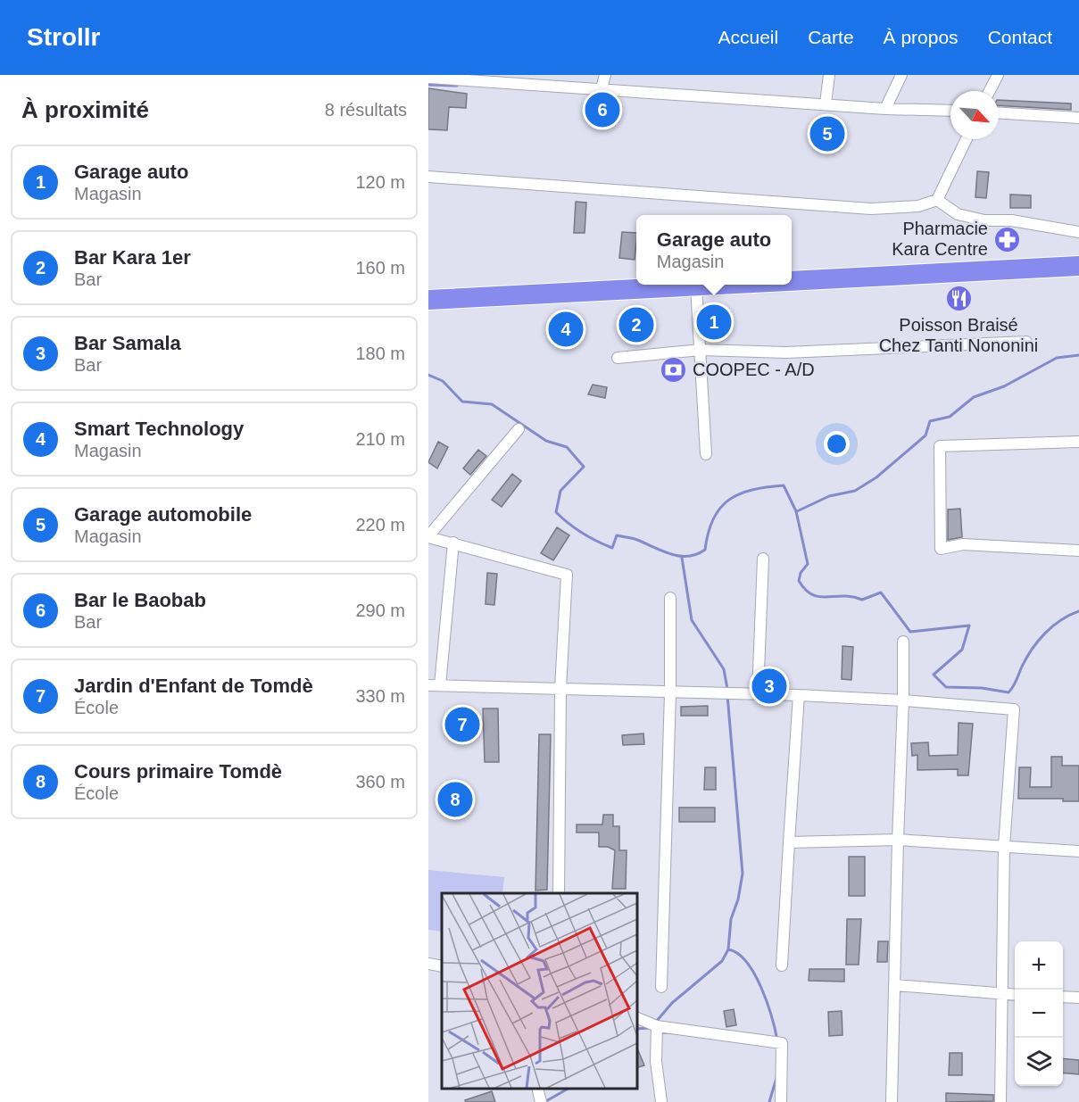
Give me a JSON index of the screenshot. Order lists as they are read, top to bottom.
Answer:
{
  "places": {
    "pharmacy": ["Pharmacie Kara Centre"],
    "restaurant": ["Poisson Braisé Chez Tanti Nononini"],
    "bank": ["COOPEC - A/D"]
  },
  "north": "bottom right",
  "page": {
    "header": "Strollr",
    "nav": [
      "Accueil",
      "Carte",
      "À propos",
      "Contact"
    ],
    "heading": ["À proximité", "8 résultats"],
    "pins": [
      "6",
      "5",
      "1",
      "2",
      "4",
      "3",
      "7",
      "8"
    ],
    "list": [
      {
        "mark": "1",
        "name": "Garage auto",
        "note": "Magasin",
        "value": "120 m"
      },
      {
        "mark": "2",
        "name": "Bar Kara 1er",
        "note": "Bar",
        "value": "160 m"
      },
      {
        "mark": "3",
        "name": "Bar Samala",
        "note": "Bar",
        "value": "180 m"
      },
      {
        "mark": "4",
        "name": "Smart Technology",
        "note": "Magasin",
        "value": "210 m"
      },
      {
        "mark": "5",
        "name": "Garage automobile",
        "note": "Magasin",
        "value": "220 m"
      },
      {
        "mark": "6",
        "name": "Bar le Baobab",
        "note": "Bar",
        "value": "290 m"
      },
      {
        "mark": "7",
        "name": "Jardin d'Enfant de Tomdè",
        "note": "École",
        "value": "330 m"
      },
      {
        "mark": "8",
        "name": "Cours primaire Tomdè",
        "note": "École",
        "value": "360 m"
      }
    ],
    "popup": ["Garage auto", "Magasin"],
    "map_buttons": ["+", "−"]
  }
}
